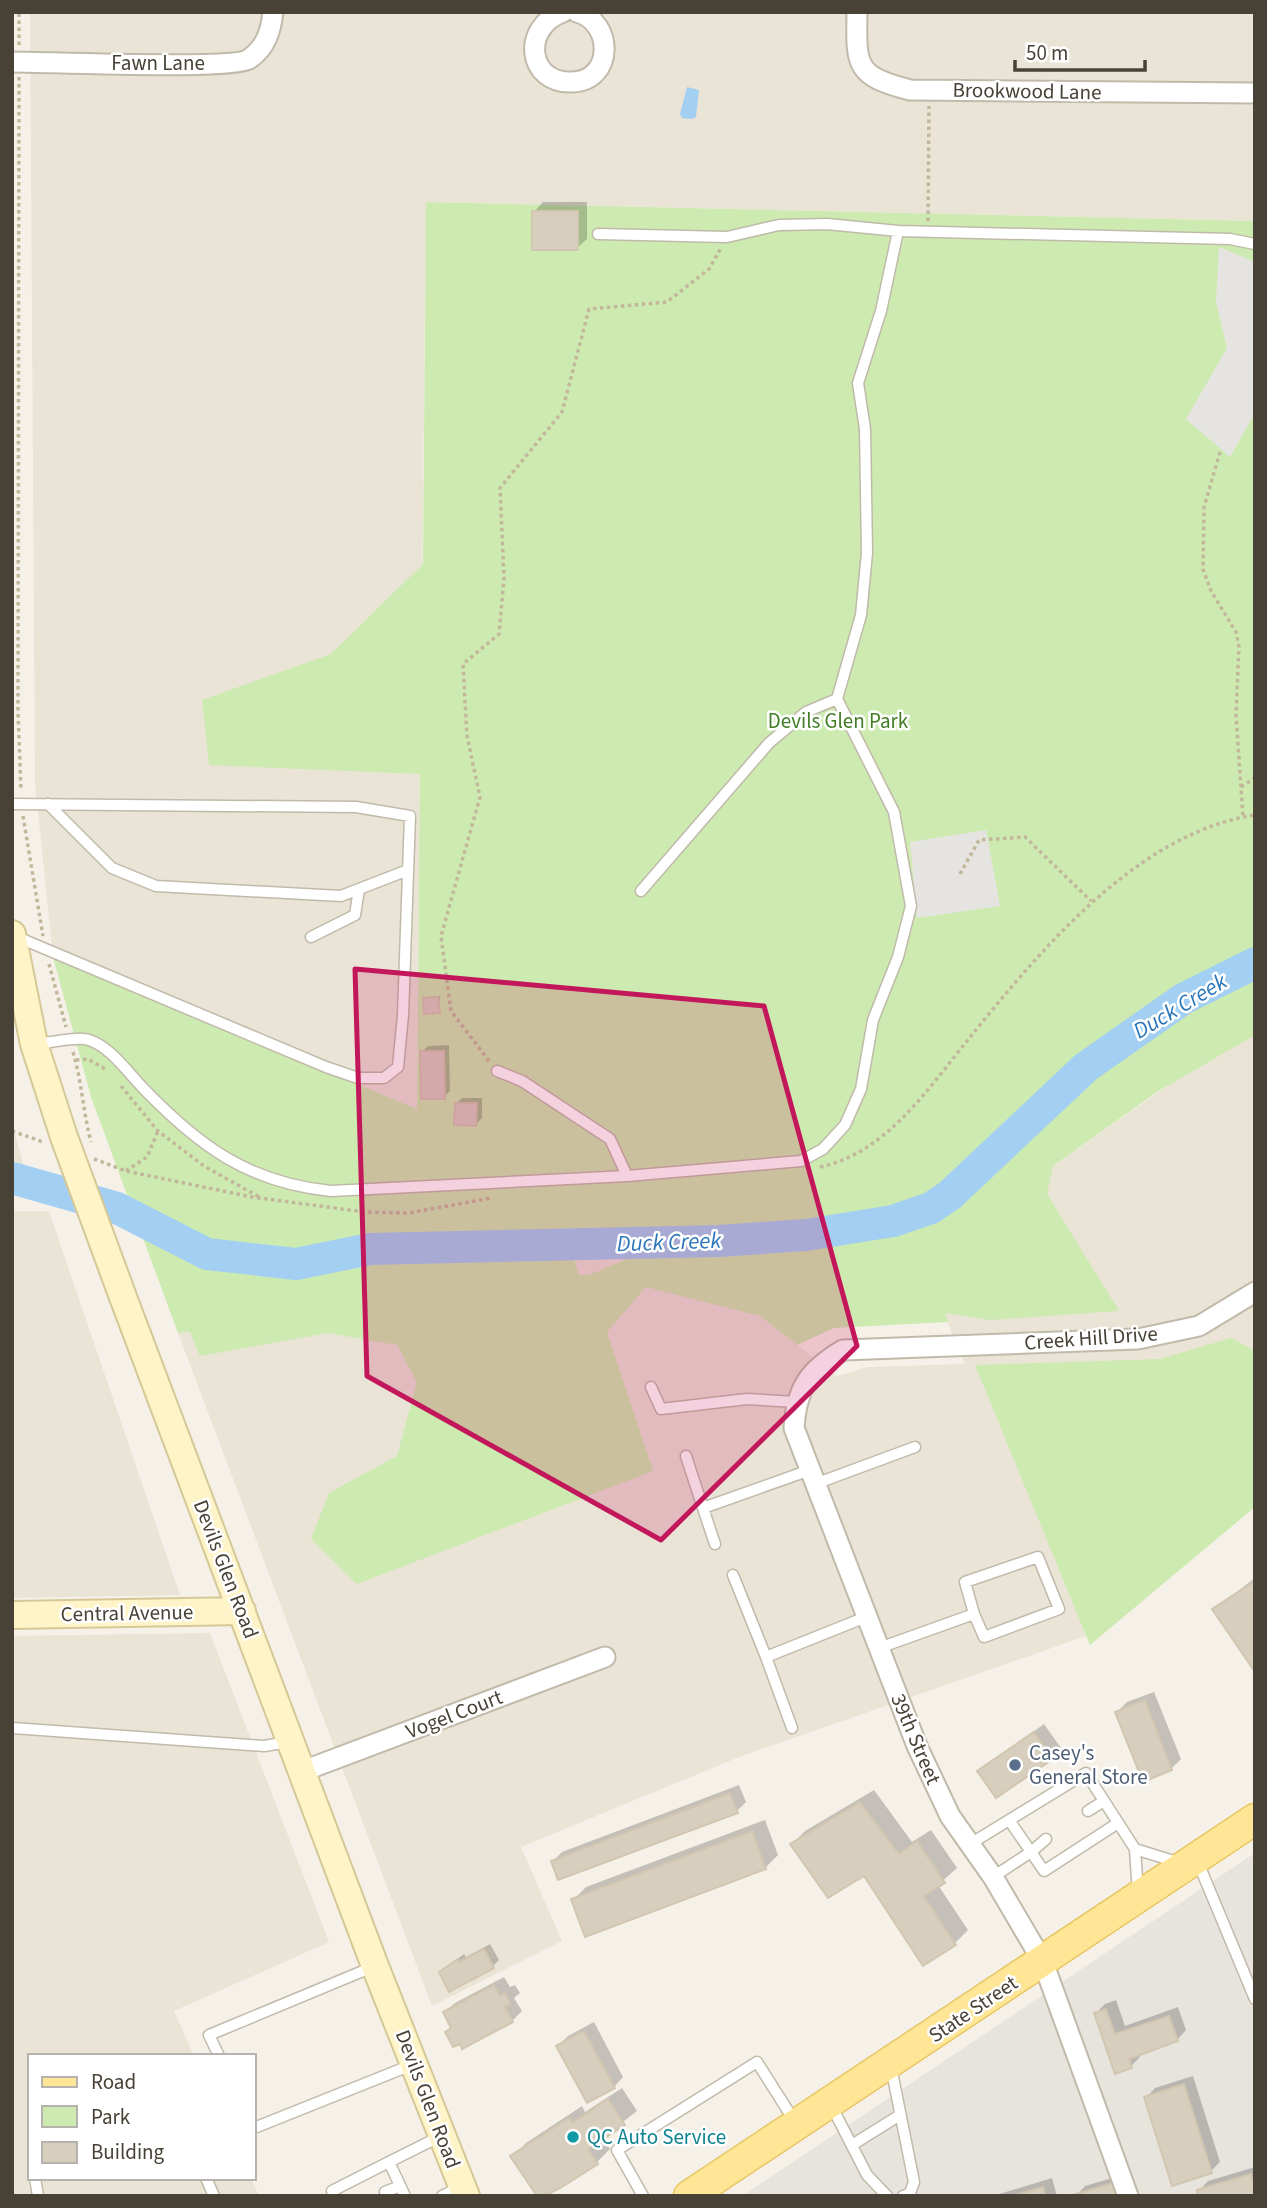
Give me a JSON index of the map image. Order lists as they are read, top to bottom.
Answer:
{
  "streets": {
    "main road": ["Devils Glen Road", "Central Avenue", "State Street"],
    "street": [
      "Fawn Lane",
      "Brookwood Lane",
      "Creek Hill Drive",
      "Vogel Court",
      "39th Street"
    ]
  },
  "crossings": [
    ["Creek Hill Drive", "39th Street"],
    ["Devils Glen Road", "Central Avenue"],
    ["Devils Glen Road", "Vogel Court"],
    ["39th Street", "State Street"]
  ],
  "water": ["Duck Creek"],
  "parks": ["Devils Glen Park"],
  "places": ["Casey's General Store", "QC Auto Service"],
  "legend": ["Road", "Park", "Building"],
  "scale_bar": "50 m"
}
